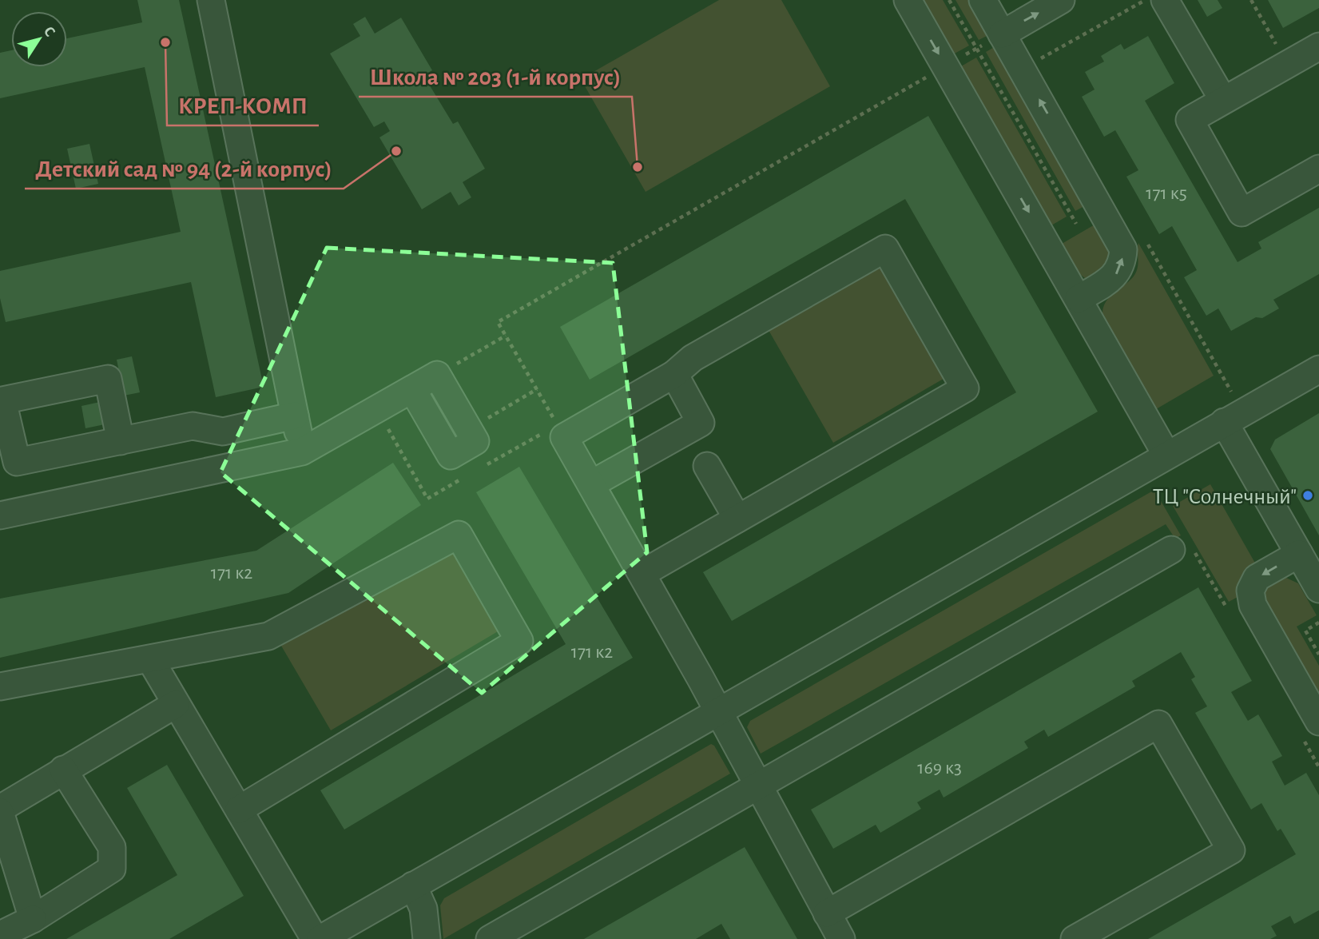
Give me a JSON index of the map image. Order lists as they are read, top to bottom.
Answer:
{
  "places": [
    "КРЕП-КОМП",
    "Детский сад № 94 (2-й корпус)",
    "Школа № 203 (1-й корпус)",
    "ТЦ \"Солнечный\""
  ],
  "house_numbers": [
    "171 к5",
    "171 к2",
    "171 к2",
    "169 к3"
  ],
  "north": "top right"
}
